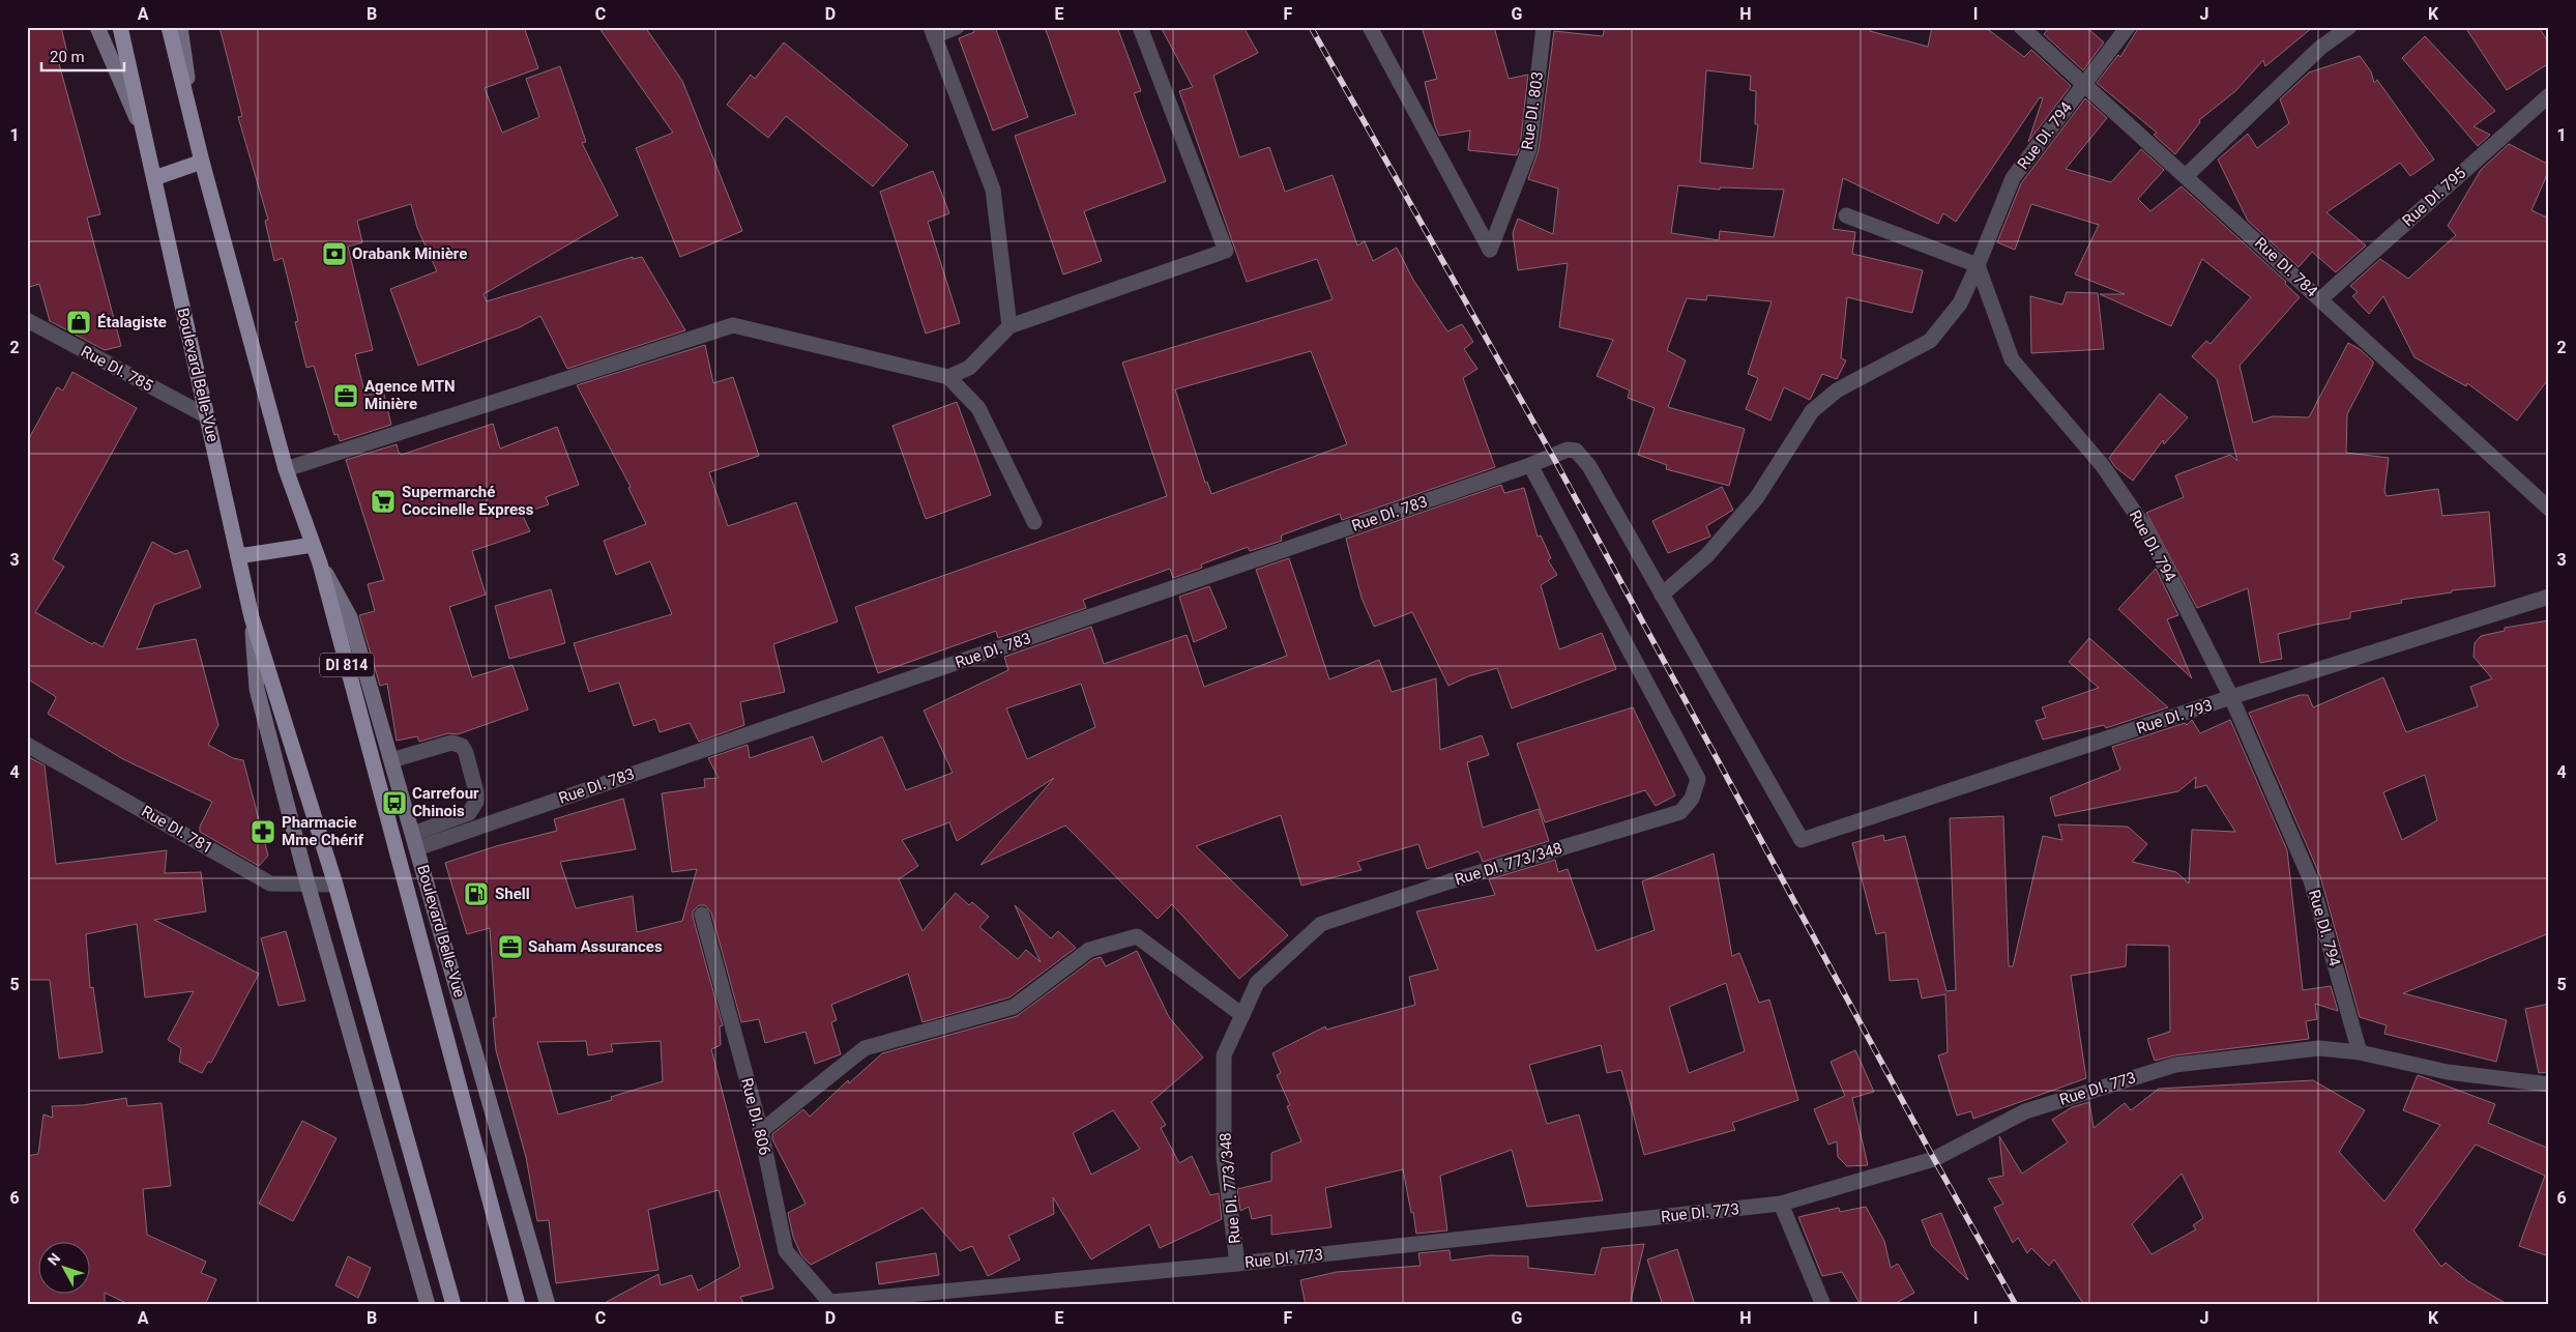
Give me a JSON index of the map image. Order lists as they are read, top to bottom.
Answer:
{
  "streets": {
    "main road": ["Boulevard Belle-Vue", "DI 814"],
    "street": [
      "Rue DI. 803",
      "Rue DI. 794",
      "Rue DI. 795",
      "Rue DI. 784",
      "Rue DI. 785",
      "Rue DI. 783",
      "Rue DI. 793",
      "Rue DI. 781",
      "Rue DI. 773/348",
      "Rue DI. 773",
      "Rue DI. 806"
    ]
  },
  "crossings": [
    ["Rue DI. 794", "Rue DI. 784"],
    ["Rue DI. 794", "Rue DI. 793"],
    ["Rue DI. 794", "Rue DI. 773"],
    ["Rue DI. 795", "Rue DI. 784"],
    ["Rue DI. 785", "Boulevard Belle-Vue"],
    ["Boulevard Belle-Vue", "Rue DI. 783"],
    ["Boulevard Belle-Vue", "Rue DI. 781"],
    ["Rue DI. 783", "Rue DI. 793"],
    ["Rue DI. 783", "Rue DI. 773/348"],
    ["Rue DI. 773/348", "Rue DI. 773"],
    ["Rue DI. 773", "Rue DI. 806"]
  ],
  "places": {
    "bank": ["Orabank Minière"],
    "shop": ["Étalagiste"],
    "office": ["Agence MTN Minière", "Saham Assurances"],
    "supermarket": ["Supermarché Coccinelle Express"],
    "bus stop": ["Carrefour Chinois"],
    "pharmacy": ["Pharmacie Mme Chérif"],
    "fuel station": ["Shell"]
  },
  "scale_bar": "20 m",
  "north": "top left",
  "grid": {
    "columns": [
      "A",
      "B",
      "C",
      "D",
      "E",
      "F",
      "G",
      "H",
      "I",
      "J",
      "K"
    ],
    "rows": [
      "1",
      "2",
      "3",
      "4",
      "5",
      "6"
    ]
  }
}
